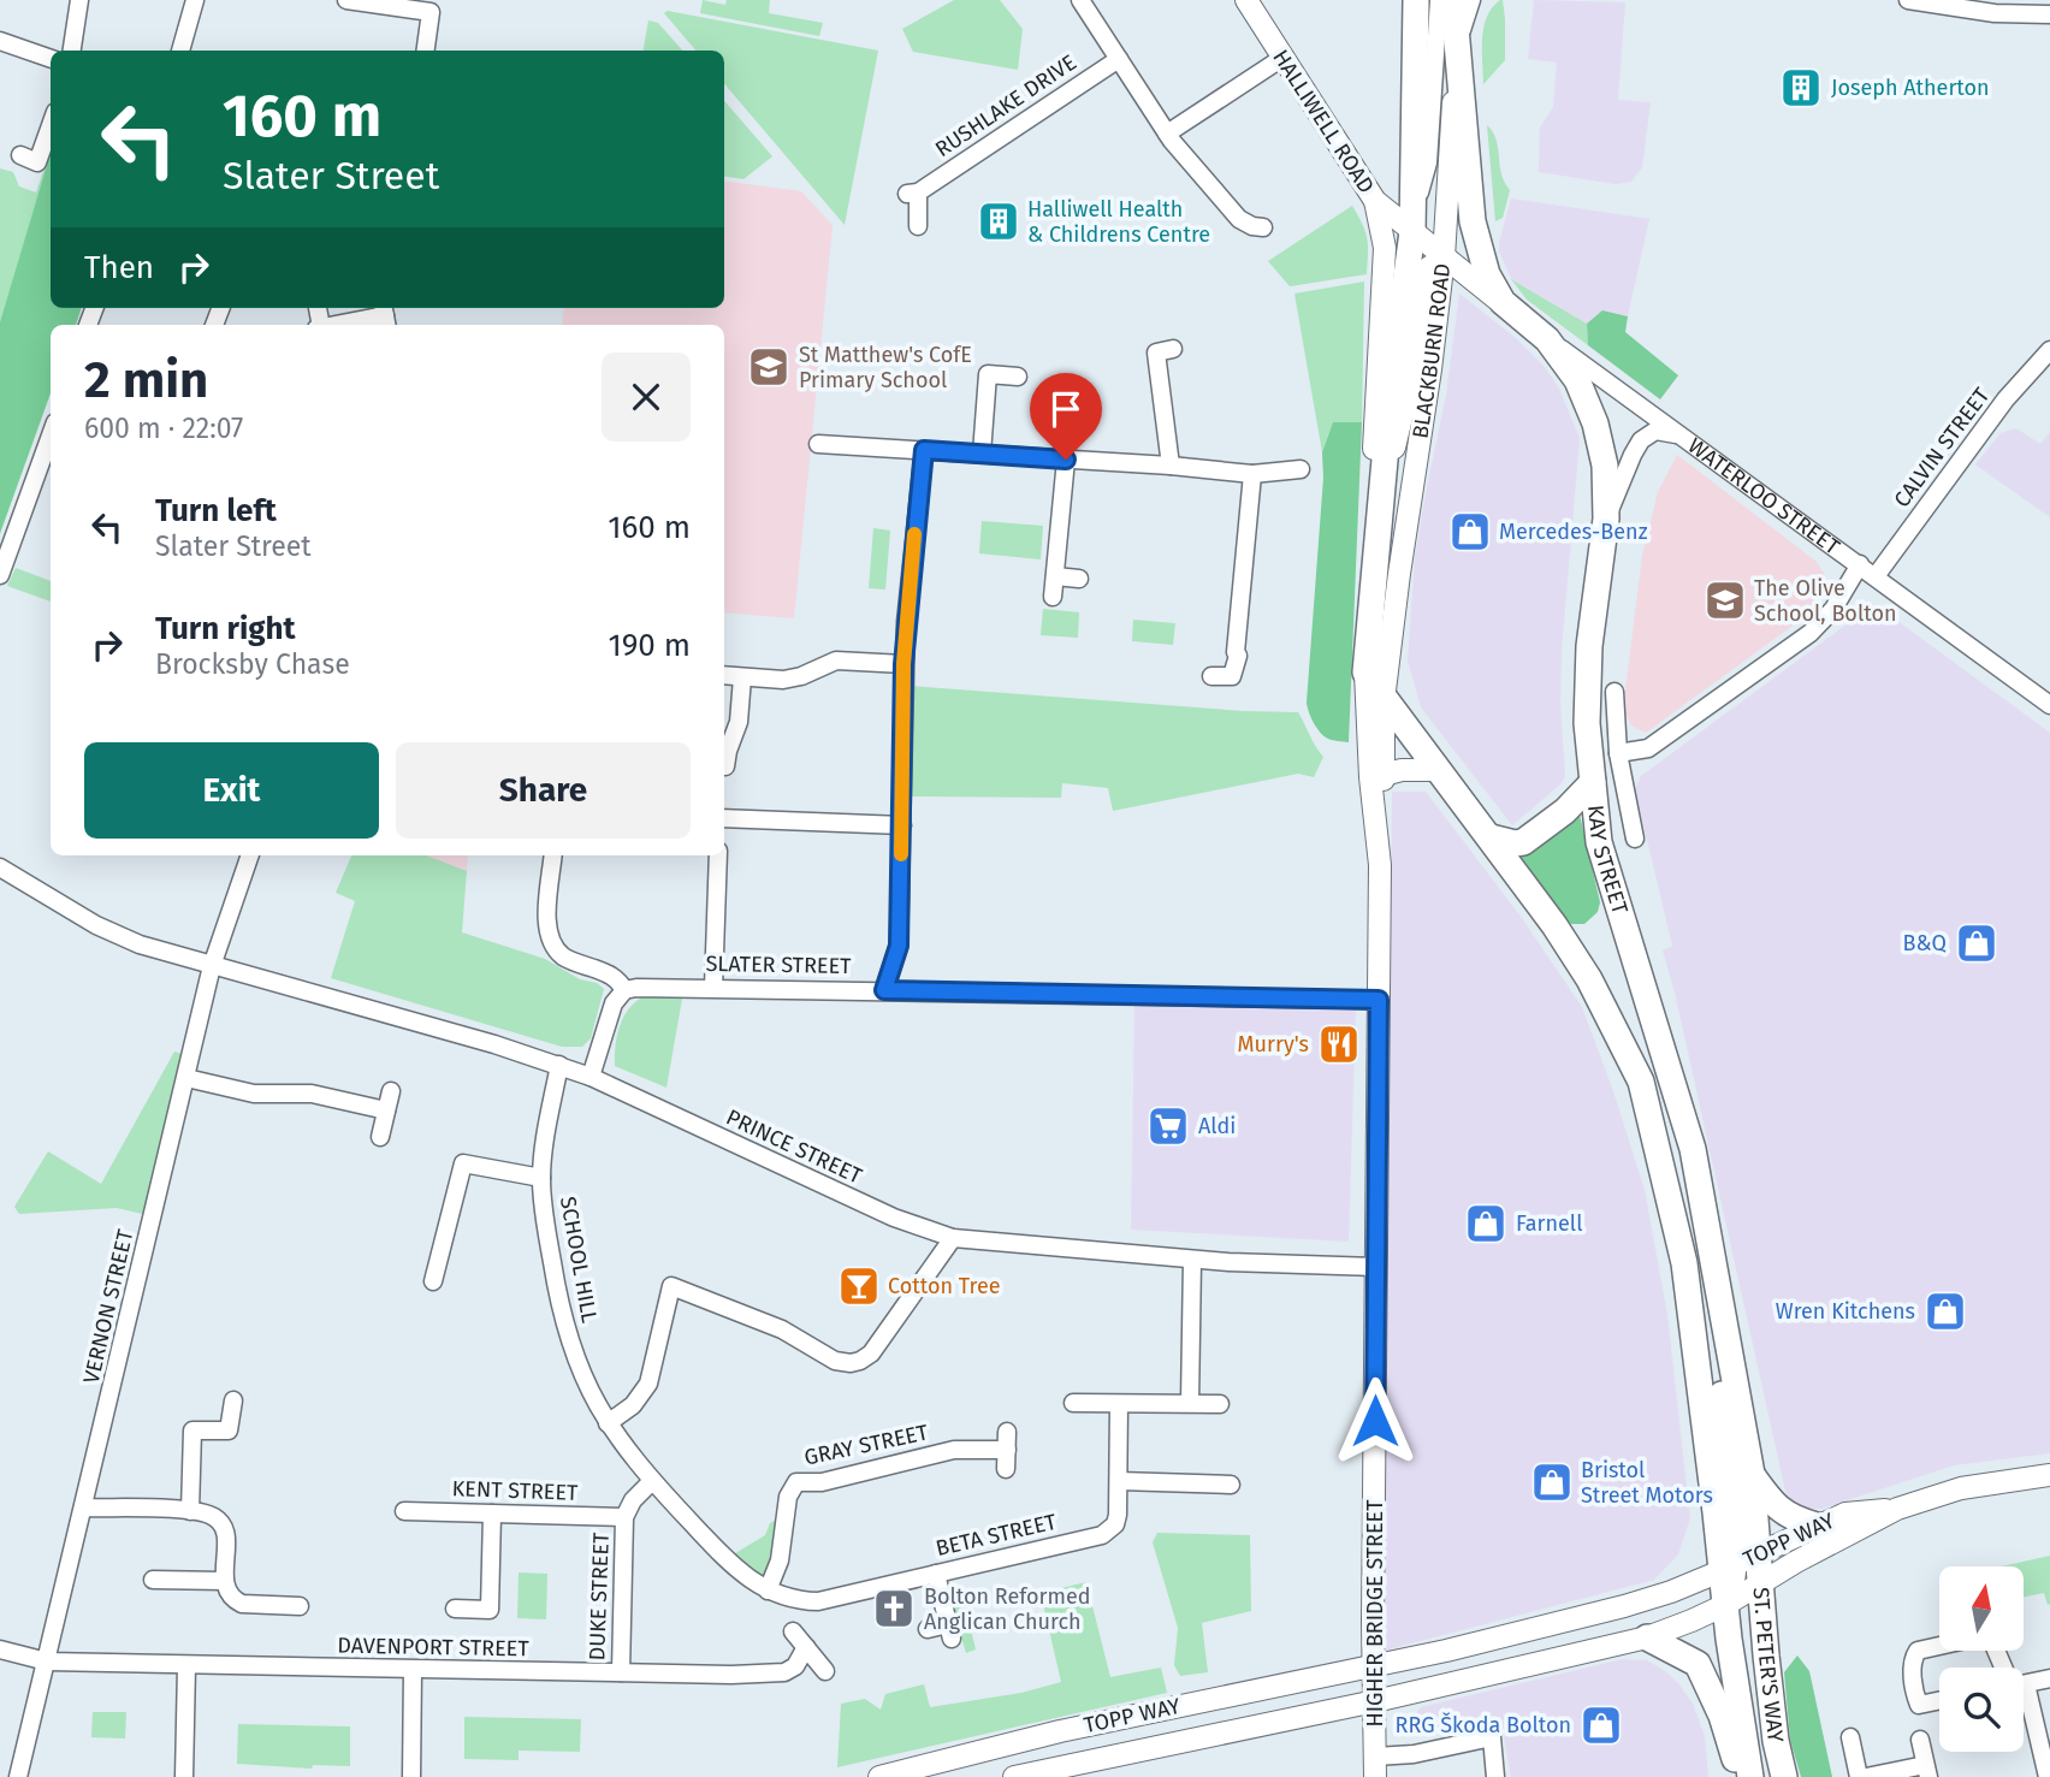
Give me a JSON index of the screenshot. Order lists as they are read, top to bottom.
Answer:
{
  "streets": {
    "highway": ["BLACKBURN ROAD", "KAY STREET", "ST. PETER'S WAY"],
    "main road": ["HALLIWELL ROAD", "TOPP WAY", "HIGHER BRIDGE STREET"],
    "street": [
      "RUSHLAKE DRIVE",
      "CALVIN STREET",
      "WATERLOO STREET",
      "SLATER STREET",
      "PRINCE STREET",
      "SCHOOL HILL",
      "VERNON STREET",
      "GRAY STREET",
      "KENT STREET",
      "BETA STREET",
      "DUKE STREET",
      "DAVENPORT STREET"
    ]
  },
  "crossings": [
    ["HALLIWELL ROAD", "BLACKBURN ROAD"],
    ["HALLIWELL ROAD", "KAY STREET"],
    ["BLACKBURN ROAD", "KAY STREET"],
    ["BLACKBURN ROAD", "HIGHER BRIDGE STREET"],
    ["CALVIN STREET", "WATERLOO STREET"],
    ["WATERLOO STREET", "KAY STREET"],
    ["KAY STREET", "TOPP WAY"],
    ["KAY STREET", "ST. PETER'S WAY"],
    ["SLATER STREET", "HIGHER BRIDGE STREET"],
    ["PRINCE STREET", "SCHOOL HILL"],
    ["PRINCE STREET", "VERNON STREET"],
    ["PRINCE STREET", "HIGHER BRIDGE STREET"],
    ["SCHOOL HILL", "GRAY STREET"],
    ["SCHOOL HILL", "BETA STREET"],
    ["SCHOOL HILL", "DUKE STREET"],
    ["VERNON STREET", "DAVENPORT STREET"],
    ["GRAY STREET", "BETA STREET"],
    ["KENT STREET", "DUKE STREET"],
    ["TOPP WAY", "HIGHER BRIDGE STREET"],
    ["TOPP WAY", "ST. PETER'S WAY"],
    ["DUKE STREET", "DAVENPORT STREET"]
  ],
  "places": {
    "building": ["Joseph Atherton", "Halliwell Health & Childrens Centre"],
    "school or university": ["St Matthew's CofE Primary School", "The Olive School, Bolton"],
    "shop": [
      "Mercedes-Benz",
      "B&Q",
      "Farnell",
      "Wren Kitchens",
      "Bristol Street Motors",
      "RRG Škoda Bolton"
    ],
    "restaurant": ["Murry's"],
    "supermarket": ["Aldi"],
    "bar": ["Cotton Tree"],
    "church": ["Bolton Reformed Anglican Church"]
  },
  "north": "top",
  "page": {
    "turn": ["160 m", "Slater Street"],
    "then": "Then",
    "heading": ["2 min", "600 m · 22:07"],
    "list": [
      {
        "name": "Turn left",
        "note": "Slater Street",
        "value": "160 m"
      },
      {
        "name": "Turn right",
        "note": "Brocksby Chase",
        "value": "190 m"
      }
    ],
    "buttons": ["Exit", "Share"]
  }
}
